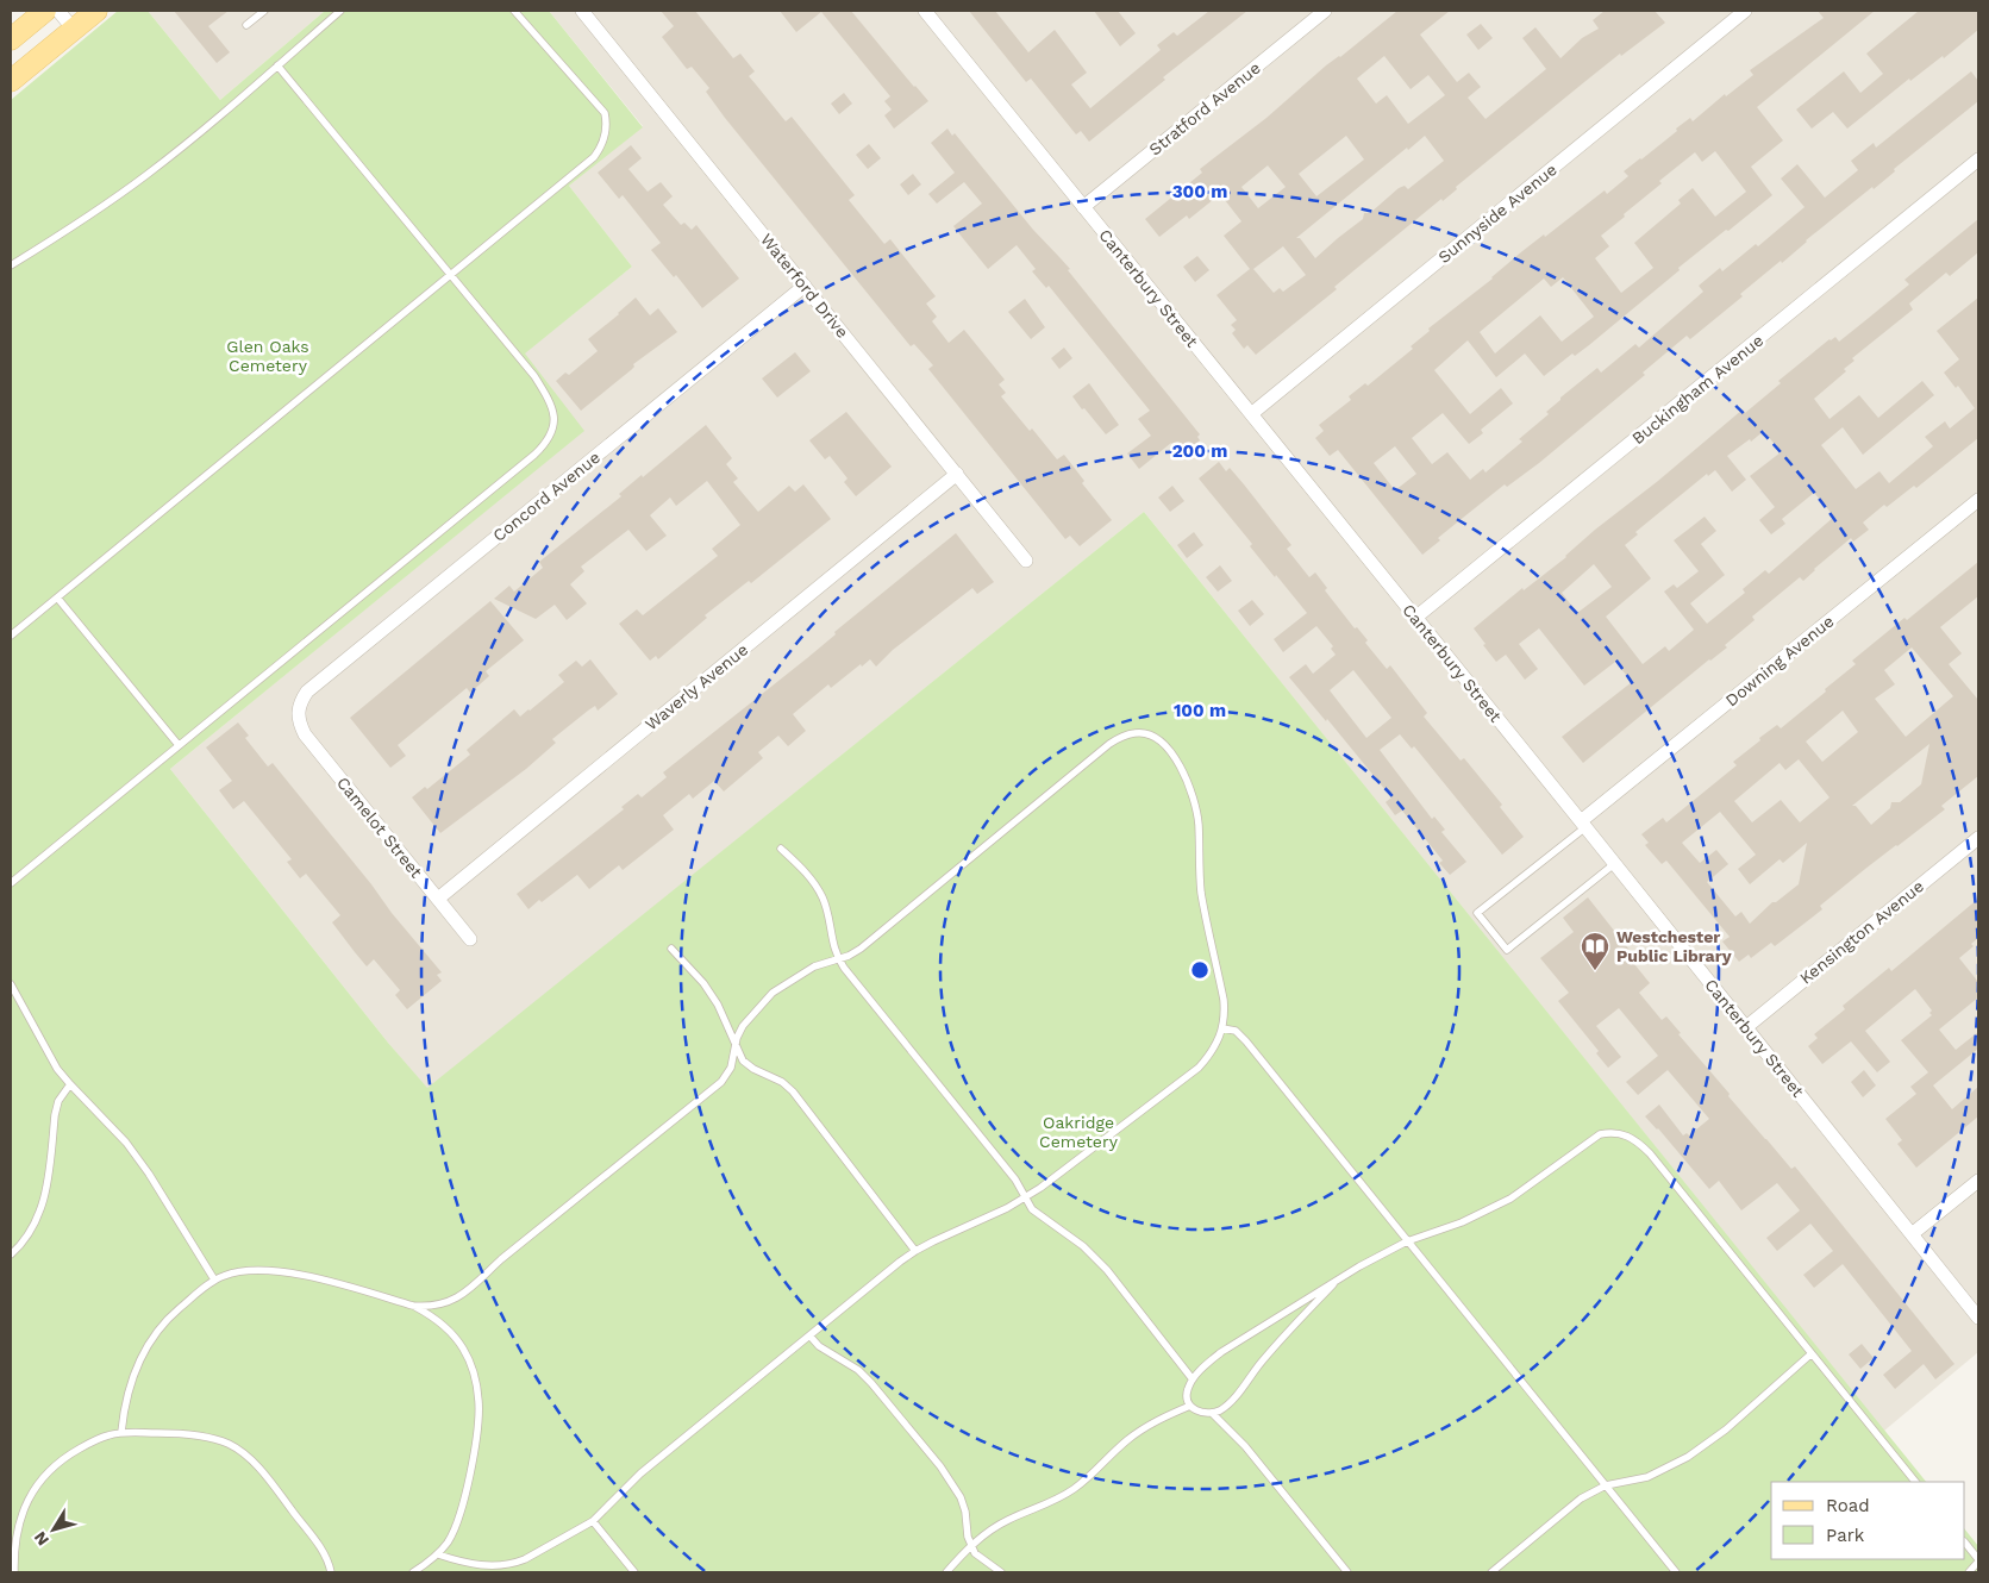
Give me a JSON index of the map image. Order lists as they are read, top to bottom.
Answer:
{
  "streets": {
    "street": [
      "Stratford Avenue",
      "Sunnyside Avenue",
      "Waterford Drive",
      "Canterbury Street",
      "Buckingham Avenue",
      "Concord Avenue",
      "Downing Avenue",
      "Waverly Avenue",
      "Camelot Street",
      "Kensington Avenue"
    ]
  },
  "crossings": [
    ["Stratford Avenue", "Canterbury Street"],
    ["Sunnyside Avenue", "Canterbury Street"],
    ["Waterford Drive", "Concord Avenue"],
    ["Waterford Drive", "Waverly Avenue"],
    ["Canterbury Street", "Buckingham Avenue"],
    ["Canterbury Street", "Downing Avenue"],
    ["Canterbury Street", "Kensington Avenue"],
    ["Concord Avenue", "Camelot Street"],
    ["Waverly Avenue", "Camelot Street"]
  ],
  "parks": ["Glen Oaks Cemetery", "Oakridge Cemetery"],
  "places": {
    "library": ["Westchester Public Library"]
  },
  "legend": ["Road", "Park"],
  "north": "bottom left",
  "rings": ["300 m", "200 m", "100 m"]
}
